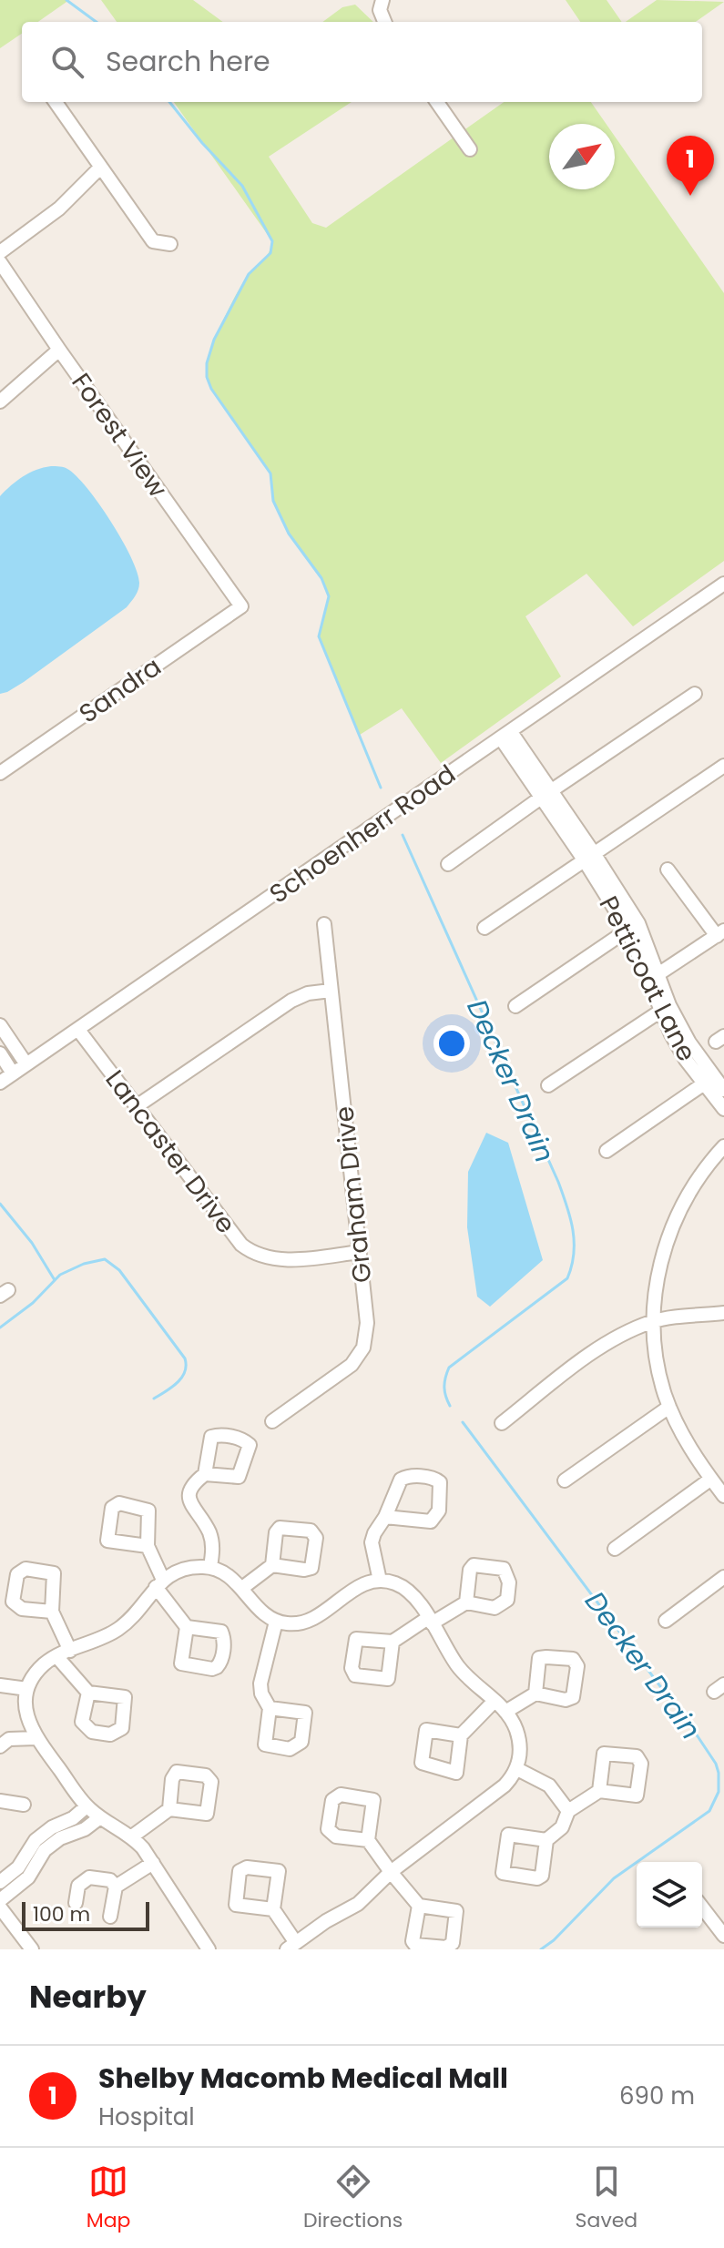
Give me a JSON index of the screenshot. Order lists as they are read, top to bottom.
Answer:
{
  "streets": {
    "street": [
      "Forest View",
      "Sandra",
      "Schoenherr Road",
      "Petticoat Lane",
      "Lancaster Drive",
      "Graham Drive"
    ]
  },
  "crossings": [
    ["Forest View", "Sandra"],
    ["Schoenherr Road", "Petticoat Lane"],
    ["Schoenherr Road", "Lancaster Drive"],
    ["Lancaster Drive", "Graham Drive"]
  ],
  "water": ["Decker Drain"],
  "scale_bar": "100 m",
  "north": "top right",
  "page": {
    "search": "Search here",
    "pins": "1",
    "scale": "100 m",
    "heading": "Nearby",
    "list": [
      {
        "mark": "1",
        "name": "Shelby Macomb Medical Mall",
        "note": "Hospital",
        "value": "690 m"
      }
    ],
    "nav": ["Map", "Directions", "Saved"]
  }
}
